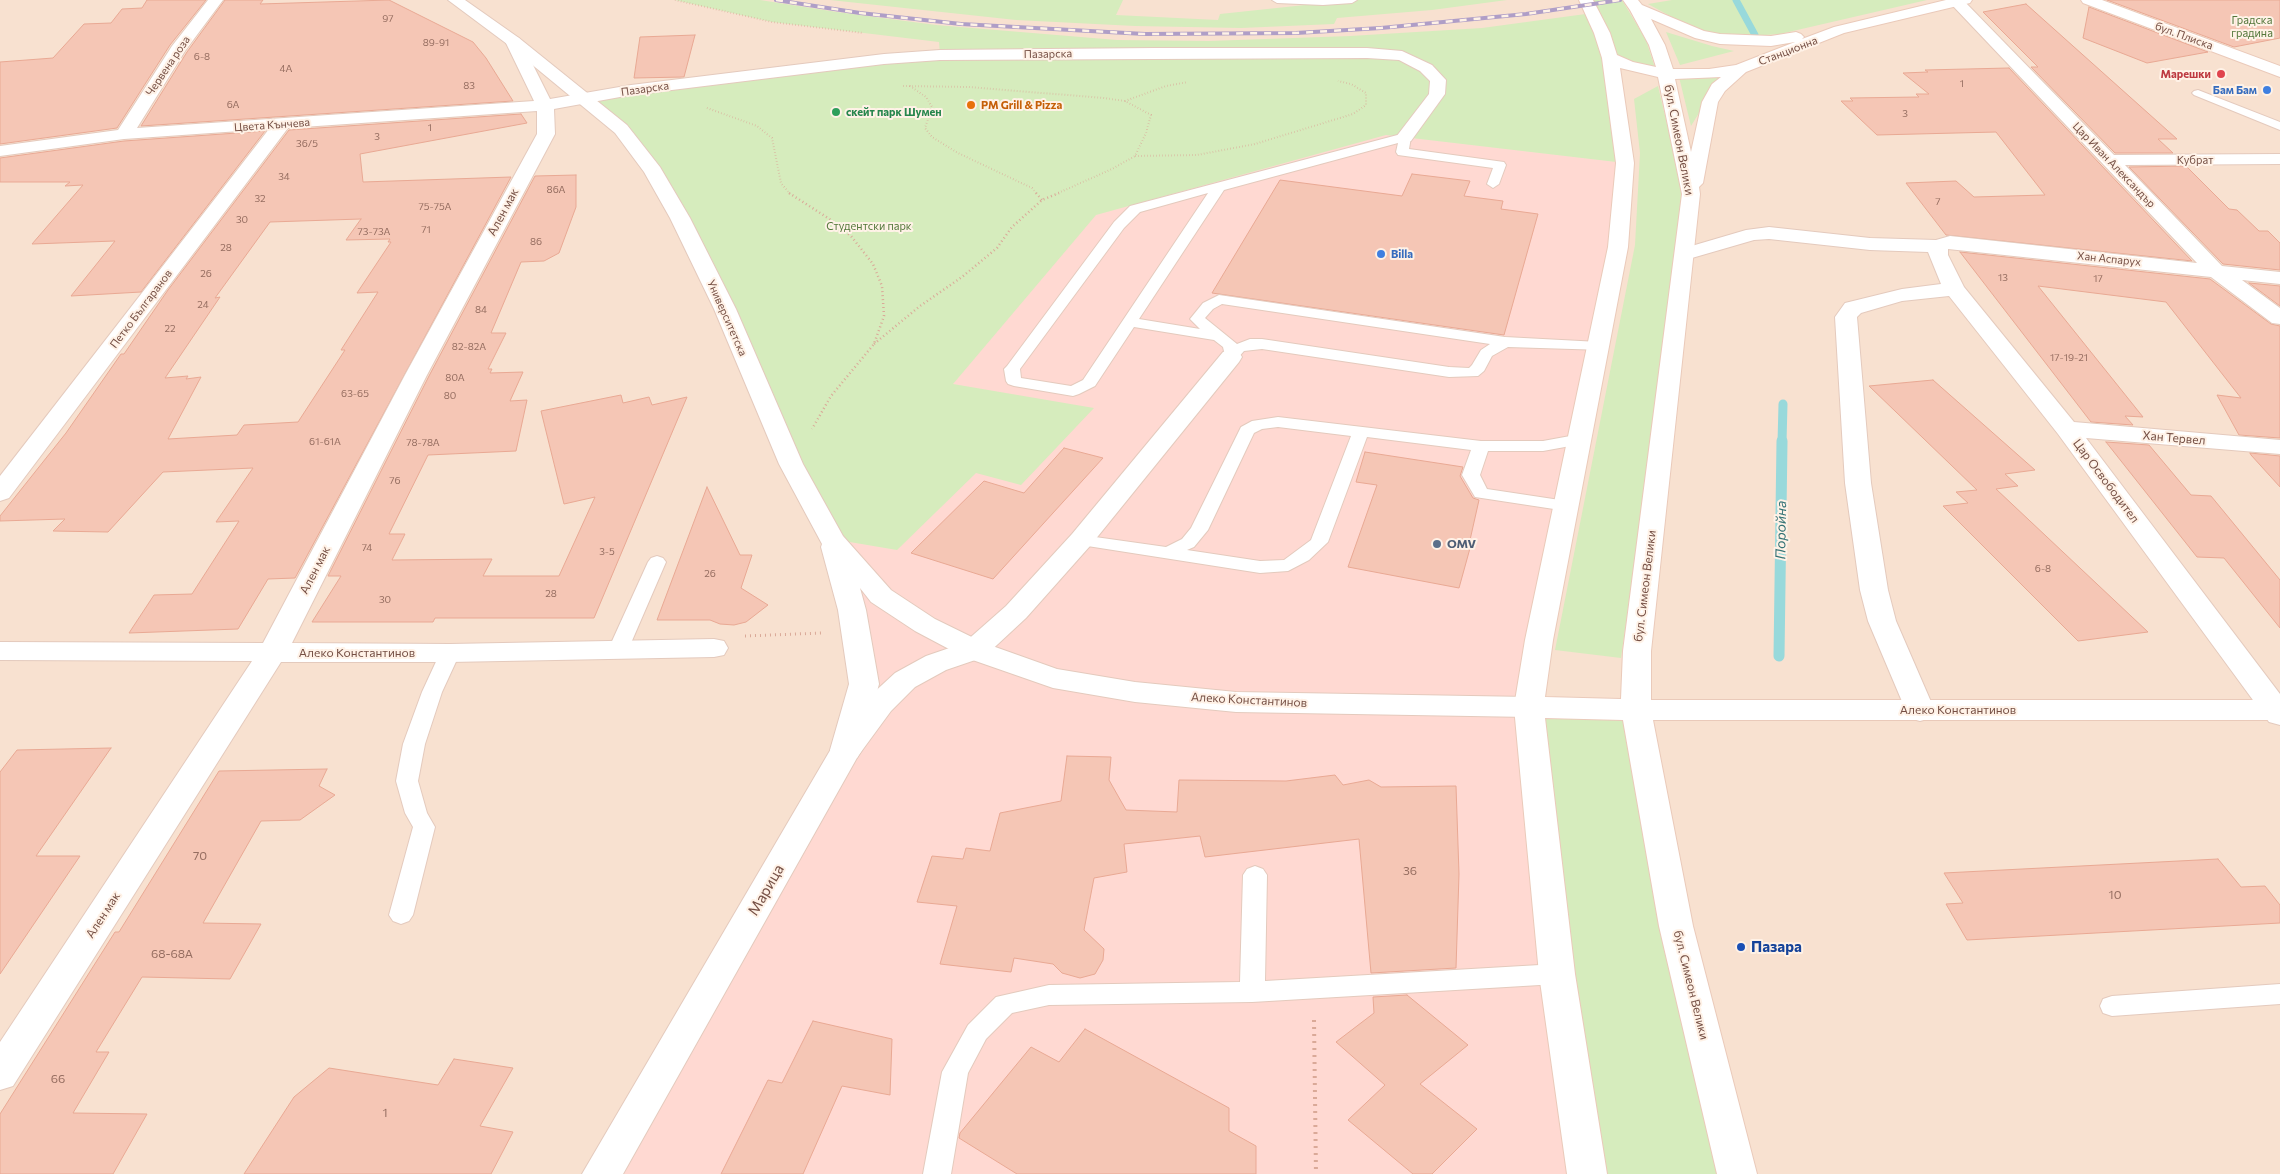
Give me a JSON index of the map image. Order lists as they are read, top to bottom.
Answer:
{
  "streets": {
    "street": [
      "бул. Плиска",
      "Станционна",
      "Пазарска",
      "Червена роза",
      "Цвета Кънчева",
      "бул. Симеон Велики",
      "Кубрат",
      "Цар Иван Александър",
      "Ален мак",
      "Хан Аспарух",
      "Петко Българанов",
      "Университетска",
      "Хан Тервел",
      "Цар Освободител",
      "Алеко Константинов",
      "Марица"
    ]
  },
  "crossings": [
    ["Станционна", "бул. Симеон Велики"],
    ["Станционна", "Цар Иван Александър"],
    ["Пазарска", "Цвета Кънчева"],
    ["Пазарска", "Ален мак"],
    ["Пазарска", "Университетска"],
    ["Червена роза", "Цвета Кънчева"],
    ["Цвета Кънчева", "Ален мак"],
    ["Цвета Кънчева", "Петко Българанов"],
    ["бул. Симеон Велики", "Хан Аспарух"],
    ["бул. Симеон Велики", "Алеко Константинов"],
    ["Кубрат", "Цар Иван Александър"],
    ["Цар Иван Александър", "Хан Аспарух"],
    ["Ален мак", "Университетска"],
    ["Ален мак", "Алеко Константинов"],
    ["Хан Аспарух", "Цар Освободител"],
    ["Университетска", "Алеко Константинов"],
    ["Университетска", "Марица"],
    ["Хан Тервел", "Цар Освободител"],
    ["Цар Освободител", "Алеко Константинов"],
    ["Алеко Константинов", "Марица"]
  ],
  "water": ["Поройна"],
  "parks": ["Градска градина", "Студентски парк"],
  "places": [
    "Марешки",
    "Бам Бам",
    "PM Grill & Pizza",
    "скейт парк Шумен",
    "Billa",
    "OMV",
    "Пазара"
  ],
  "house_numbers": [
    "97",
    "89-91",
    "6-8",
    "4A",
    "1",
    "83",
    "6A",
    "3",
    "1",
    "3",
    "36/5",
    "34",
    "86A",
    "32",
    "7",
    "75-75A",
    "30",
    "71",
    "73-73A",
    "86",
    "28",
    "26",
    "13",
    "17",
    "24",
    "84",
    "22",
    "82-82A",
    "17-19-21",
    "80A",
    "63-65",
    "80",
    "61-61A",
    "78-78A",
    "76",
    "74",
    "3-5",
    "6-8",
    "26",
    "28",
    "30",
    "70",
    "36",
    "10",
    "68-68A",
    "66",
    "1"
  ]
}
